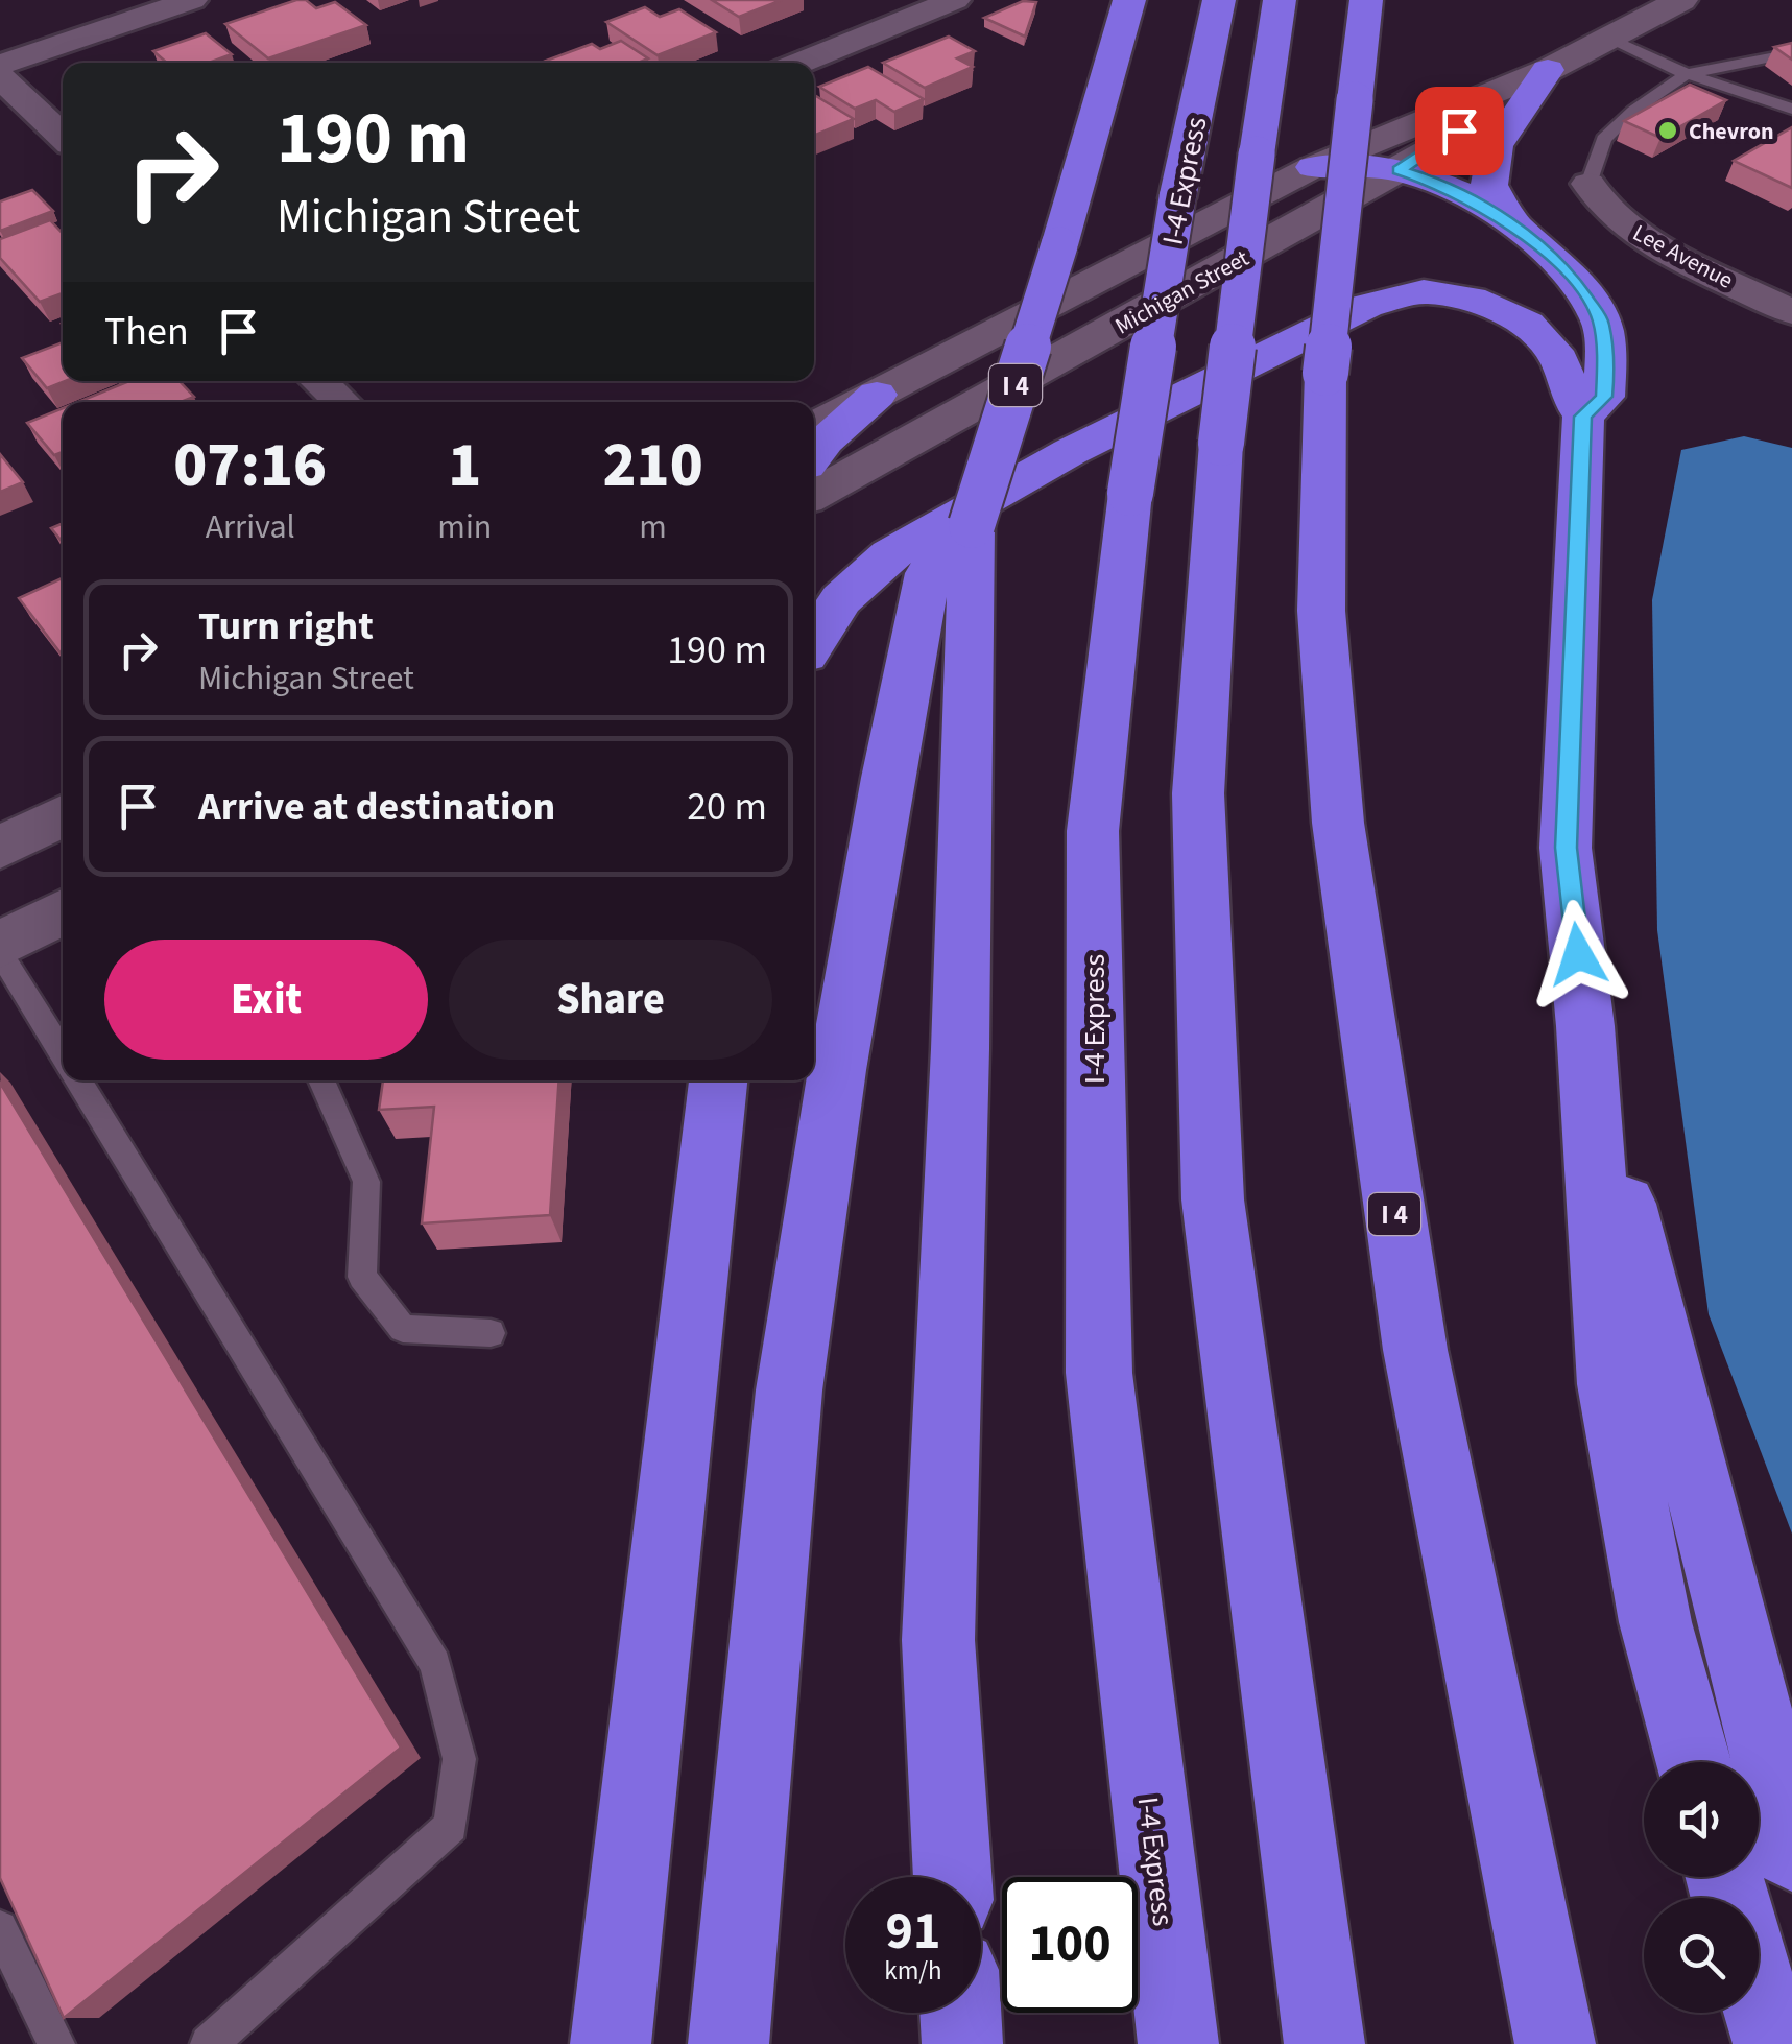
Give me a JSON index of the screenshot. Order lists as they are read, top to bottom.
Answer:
{
  "streets": {
    "highway": ["I-4 Express", "I 4"],
    "main road": ["Michigan Street"],
    "street": ["Lee Avenue"]
  },
  "places": ["Chevron"],
  "page": {
    "turn": ["190 m", "Michigan Street"],
    "then": "Then",
    "eta": [
      "07:16",
      "Arrival",
      "1",
      "min",
      "210",
      "m"
    ],
    "list": [
      {
        "name": "Turn right",
        "note": "Michigan Street",
        "value": "190 m"
      },
      {
        "name": "Arrive at destination",
        "value": "20 m"
      }
    ],
    "buttons": ["Exit", "Share"],
    "speed": "91 km/h",
    "limit": "100"
  }
}
